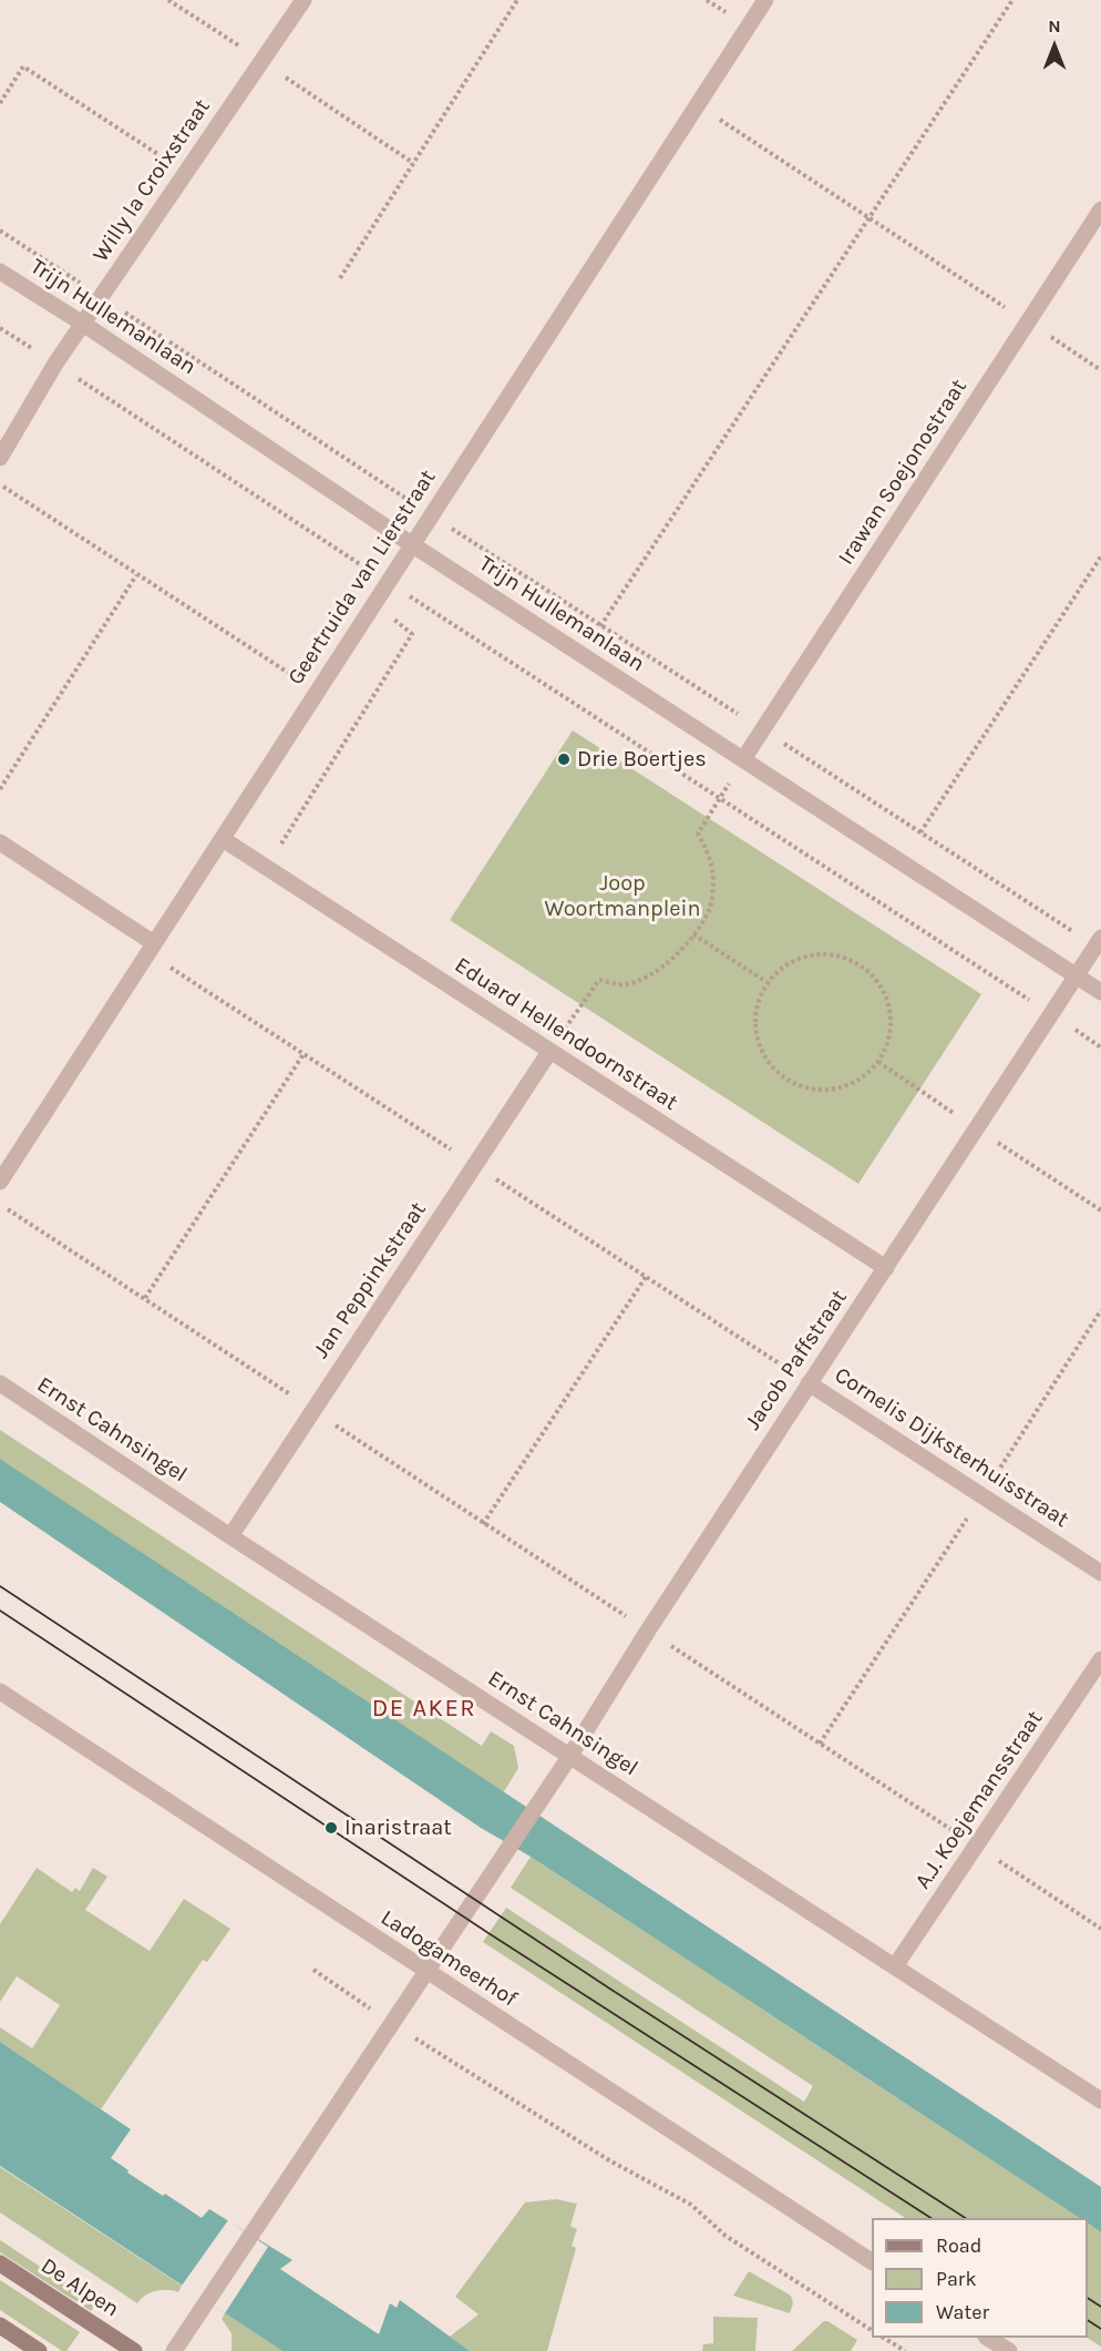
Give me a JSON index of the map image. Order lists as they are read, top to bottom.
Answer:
{
  "streets": {
    "main road": ["De Alpen"],
    "street": [
      "Willy la Croixstraat",
      "Trijn Hullemanlaan",
      "Irawan Soejonostraat",
      "Geertruida van Lierstraat",
      "Eduard Hellendoornstraat",
      "Jan Peppinkstraat",
      "Jacob Paffstraat",
      "Ernst Cahnsingel",
      "Cornelis Dijksterhuisstraat",
      "A.J. Koejemansstraat",
      "Ladogameerhof"
    ]
  },
  "crossings": [
    ["Willy la Croixstraat", "Trijn Hullemanlaan"],
    ["Trijn Hullemanlaan", "Irawan Soejonostraat"],
    ["Trijn Hullemanlaan", "Geertruida van Lierstraat"],
    ["Trijn Hullemanlaan", "Jacob Paffstraat"],
    ["Geertruida van Lierstraat", "Eduard Hellendoornstraat"],
    ["Eduard Hellendoornstraat", "Jan Peppinkstraat"],
    ["Eduard Hellendoornstraat", "Jacob Paffstraat"],
    ["Jan Peppinkstraat", "Ernst Cahnsingel"],
    ["Jacob Paffstraat", "Ernst Cahnsingel"],
    ["Jacob Paffstraat", "Cornelis Dijksterhuisstraat"],
    ["Jacob Paffstraat", "Ladogameerhof"],
    ["Ernst Cahnsingel", "A.J. Koejemansstraat"]
  ],
  "districts": ["DE AKER"],
  "parks": ["Joop Woortmanplein"],
  "places": ["Drie Boertjes", "Inaristraat"],
  "legend": ["Road", "Park", "Water"],
  "north": "top"
}
